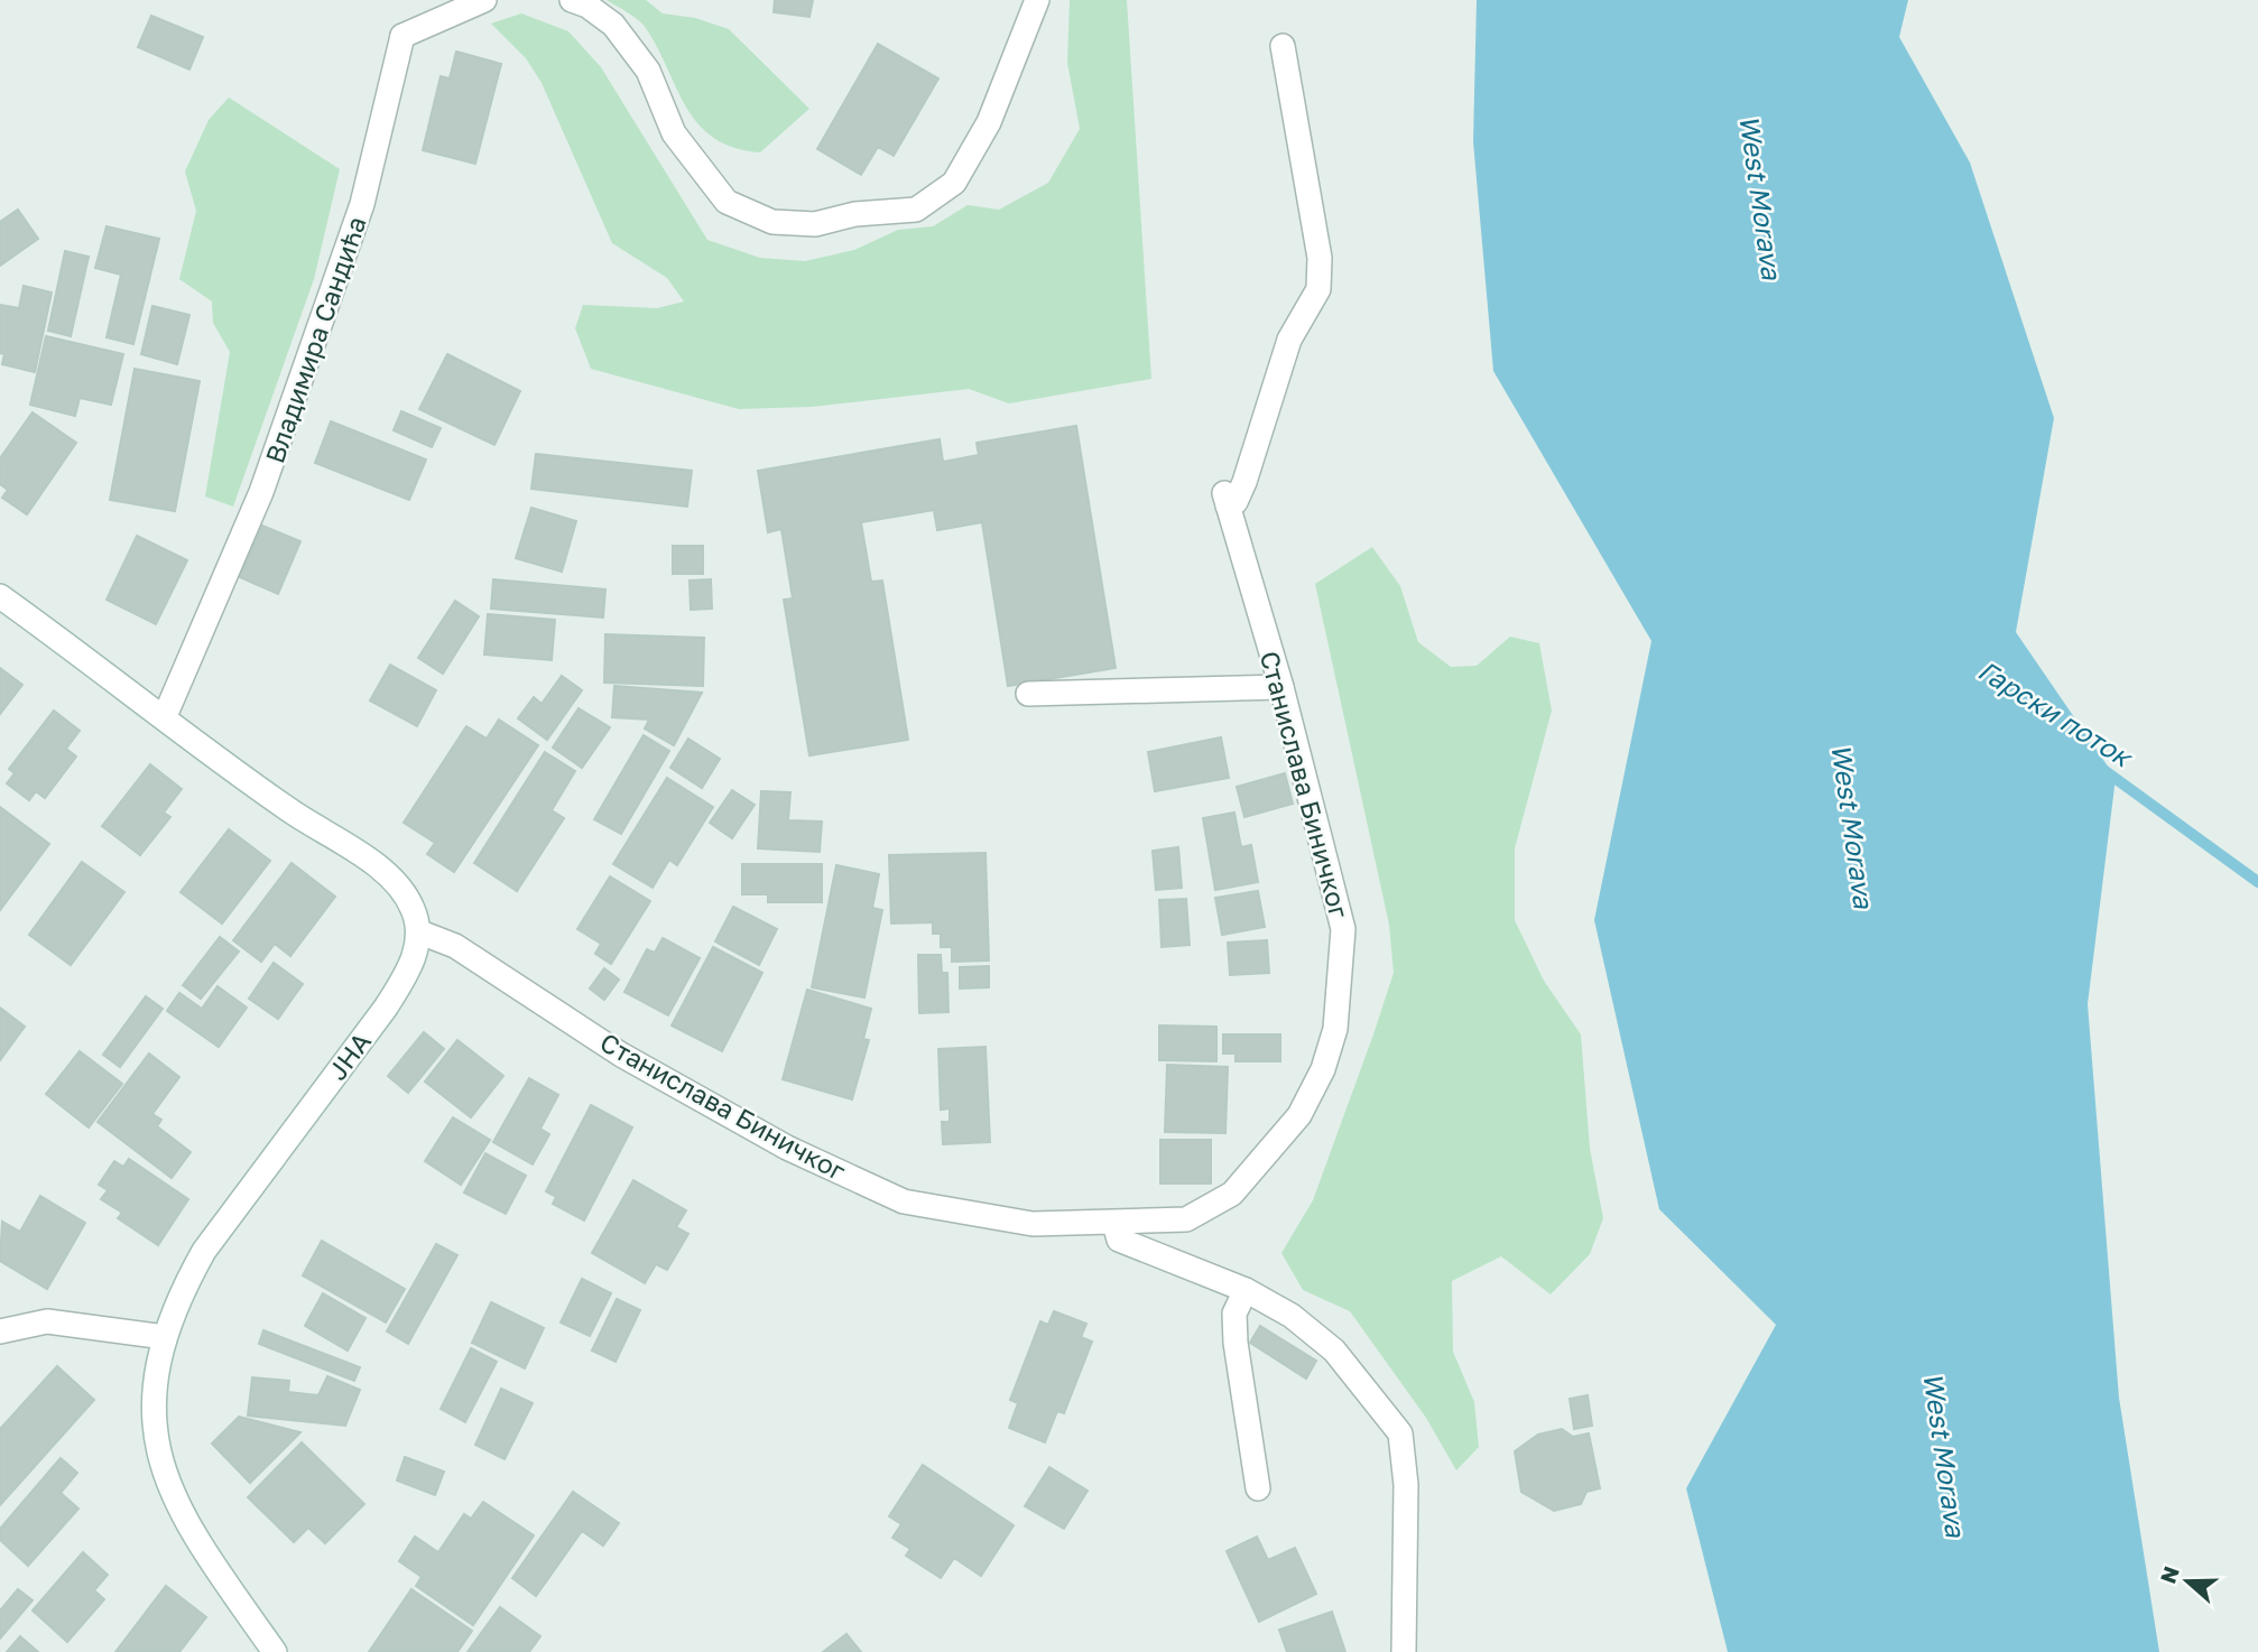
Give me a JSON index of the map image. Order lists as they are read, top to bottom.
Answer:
{
  "streets": {
    "street": ["Владимира Сандића", "Станислава Биничког", "ЈНА"]
  },
  "crossings": [
    ["Станислава Биничког", "ЈНА"]
  ],
  "water": ["West Morava", "Гарски поток"],
  "north": "left"
}
